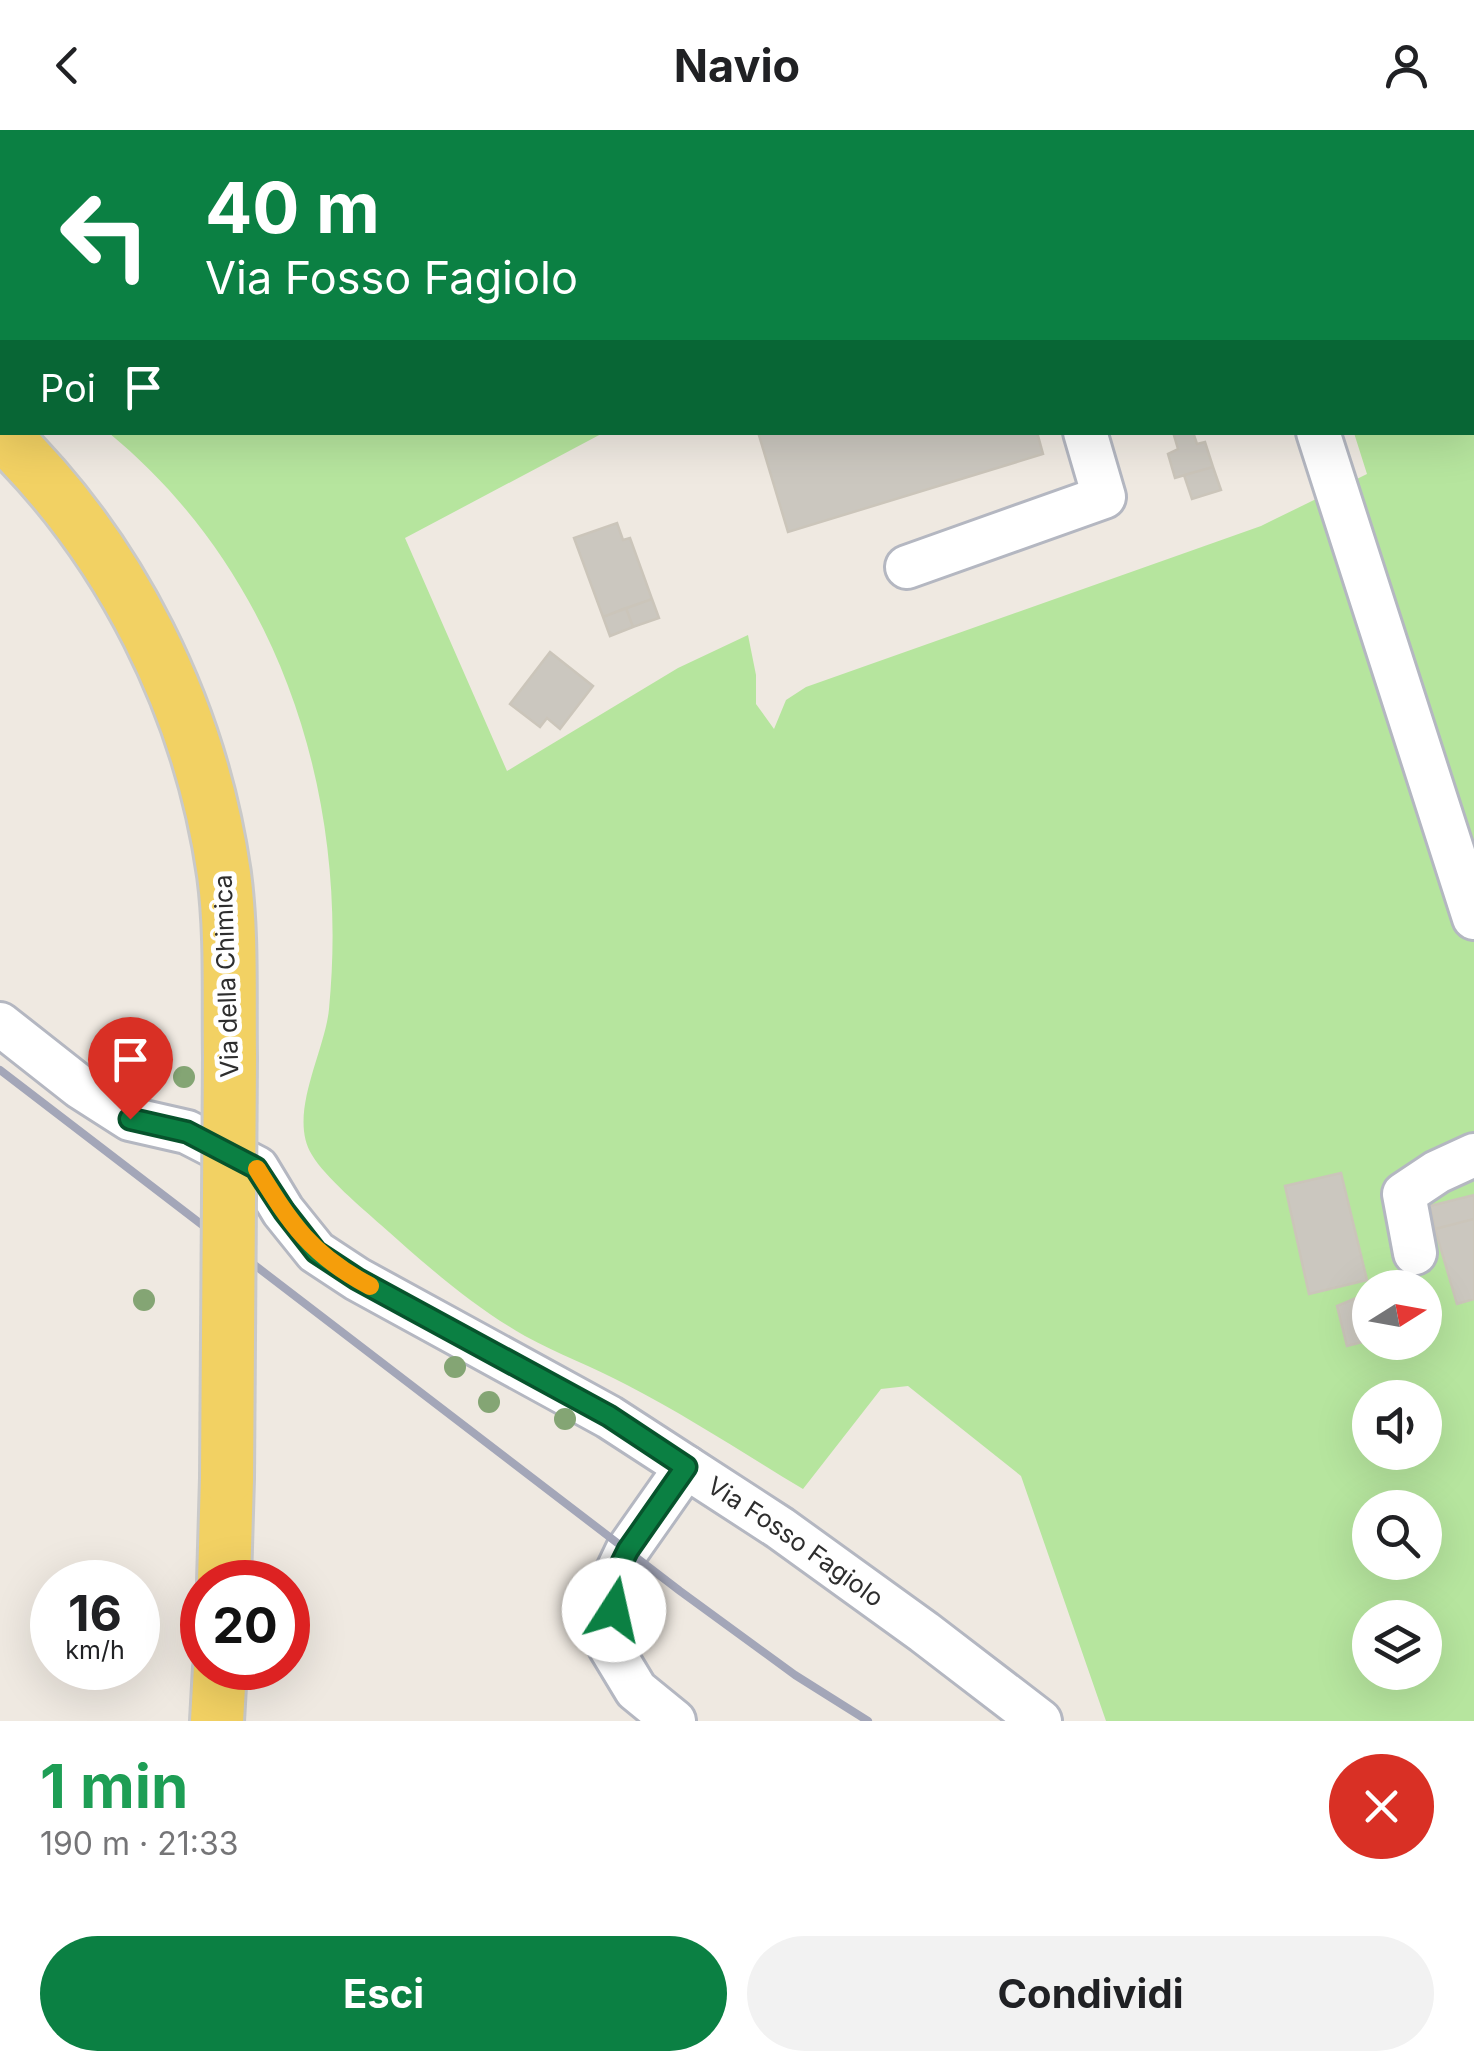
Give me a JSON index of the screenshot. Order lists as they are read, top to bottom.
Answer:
{
  "streets": {
    "main road": ["Via della Chimica"],
    "lane": ["Via Fosso Fagiolo"]
  },
  "north": "right",
  "page": {
    "header": "Navio",
    "turn": ["40 m", "Via Fosso Fagiolo"],
    "then": "Poi",
    "speed": "16 km/h",
    "limit": "20",
    "heading": ["1 min", "190 m · 21:33"],
    "buttons": ["Esci", "Condividi"]
  }
}
